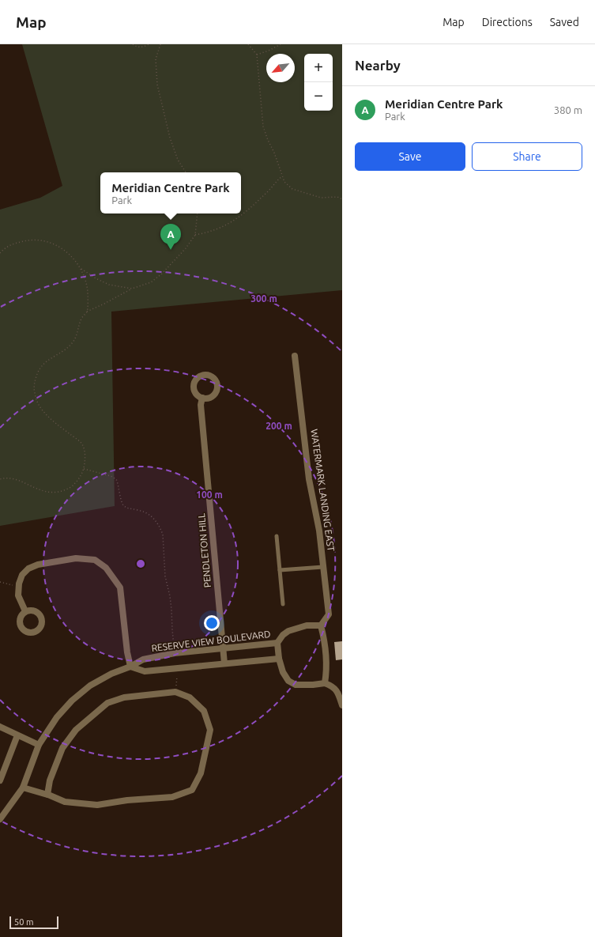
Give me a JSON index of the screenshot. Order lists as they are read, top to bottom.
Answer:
{
  "streets": {
    "street": ["WATERMARK LANDING EAST", "PENDLETON HILL", "RESERVE VIEW BOULEVARD"]
  },
  "crossings": [
    ["WATERMARK LANDING EAST", "RESERVE VIEW BOULEVARD"],
    ["PENDLETON HILL", "RESERVE VIEW BOULEVARD"]
  ],
  "scale_bar": "50 m",
  "north": "bottom left",
  "page": {
    "header": "Map",
    "nav": ["Map", "Directions", "Saved"],
    "heading": "Nearby",
    "map_buttons": ["+", "−"],
    "list": [
      {
        "mark": "A",
        "name": "Meridian Centre Park",
        "note": "Park",
        "value": "380 m"
      }
    ],
    "buttons": ["Save", "Share"],
    "popup": ["Meridian Centre Park", "Park"],
    "pins": "A",
    "scale": "50 m"
  },
  "rings": ["300 m", "200 m", "100 m"]
}
